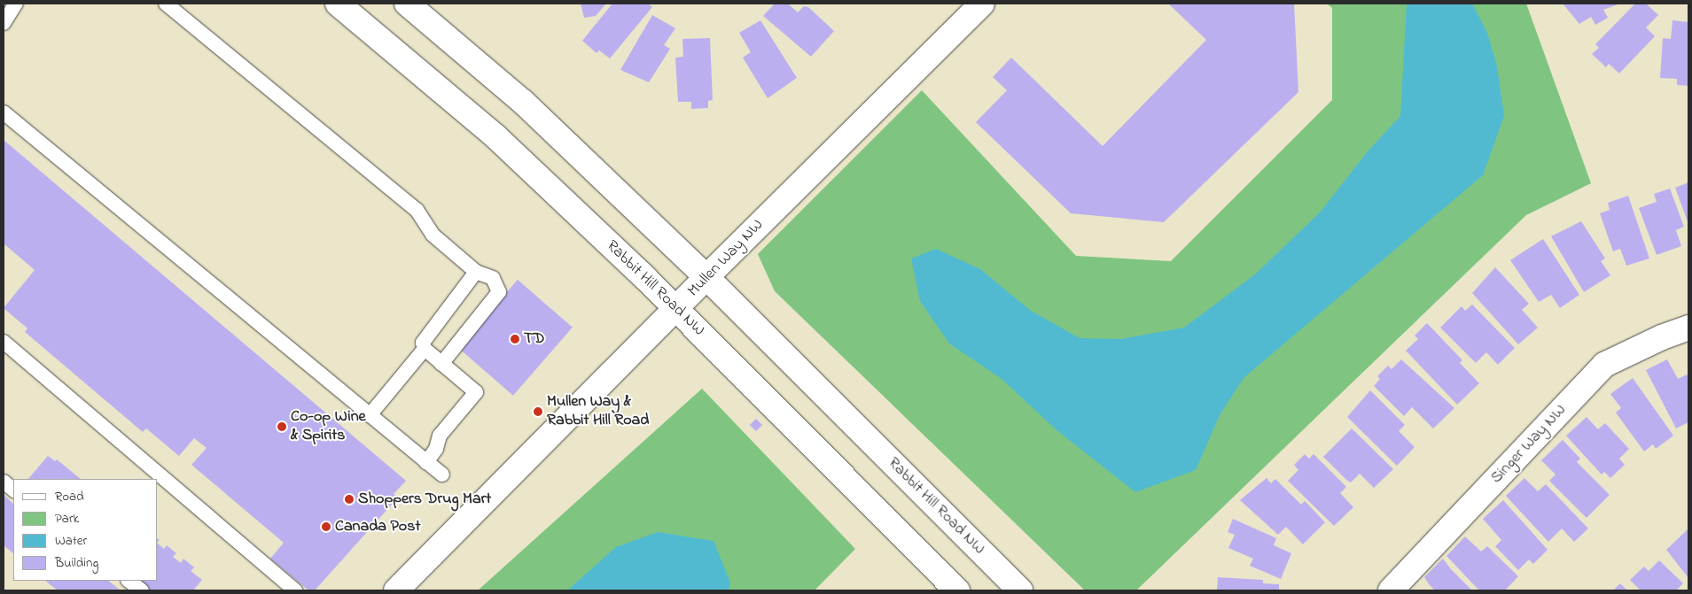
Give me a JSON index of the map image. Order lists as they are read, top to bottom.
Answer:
{
  "streets": {
    "main road": ["Mullen Way NW", "Rabbit Hill Road NW", "Singer Way NW"]
  },
  "crossings": [
    ["Mullen Way NW", "Rabbit Hill Road NW"]
  ],
  "places": [
    "TD",
    "Mullen Way & Rabbit Hill Road",
    "Co-op Wine & Spirits",
    "Shoppers Drug Mart",
    "Canada Post"
  ],
  "legend": [
    "Road",
    "Park",
    "Water",
    "Building"
  ]
}
